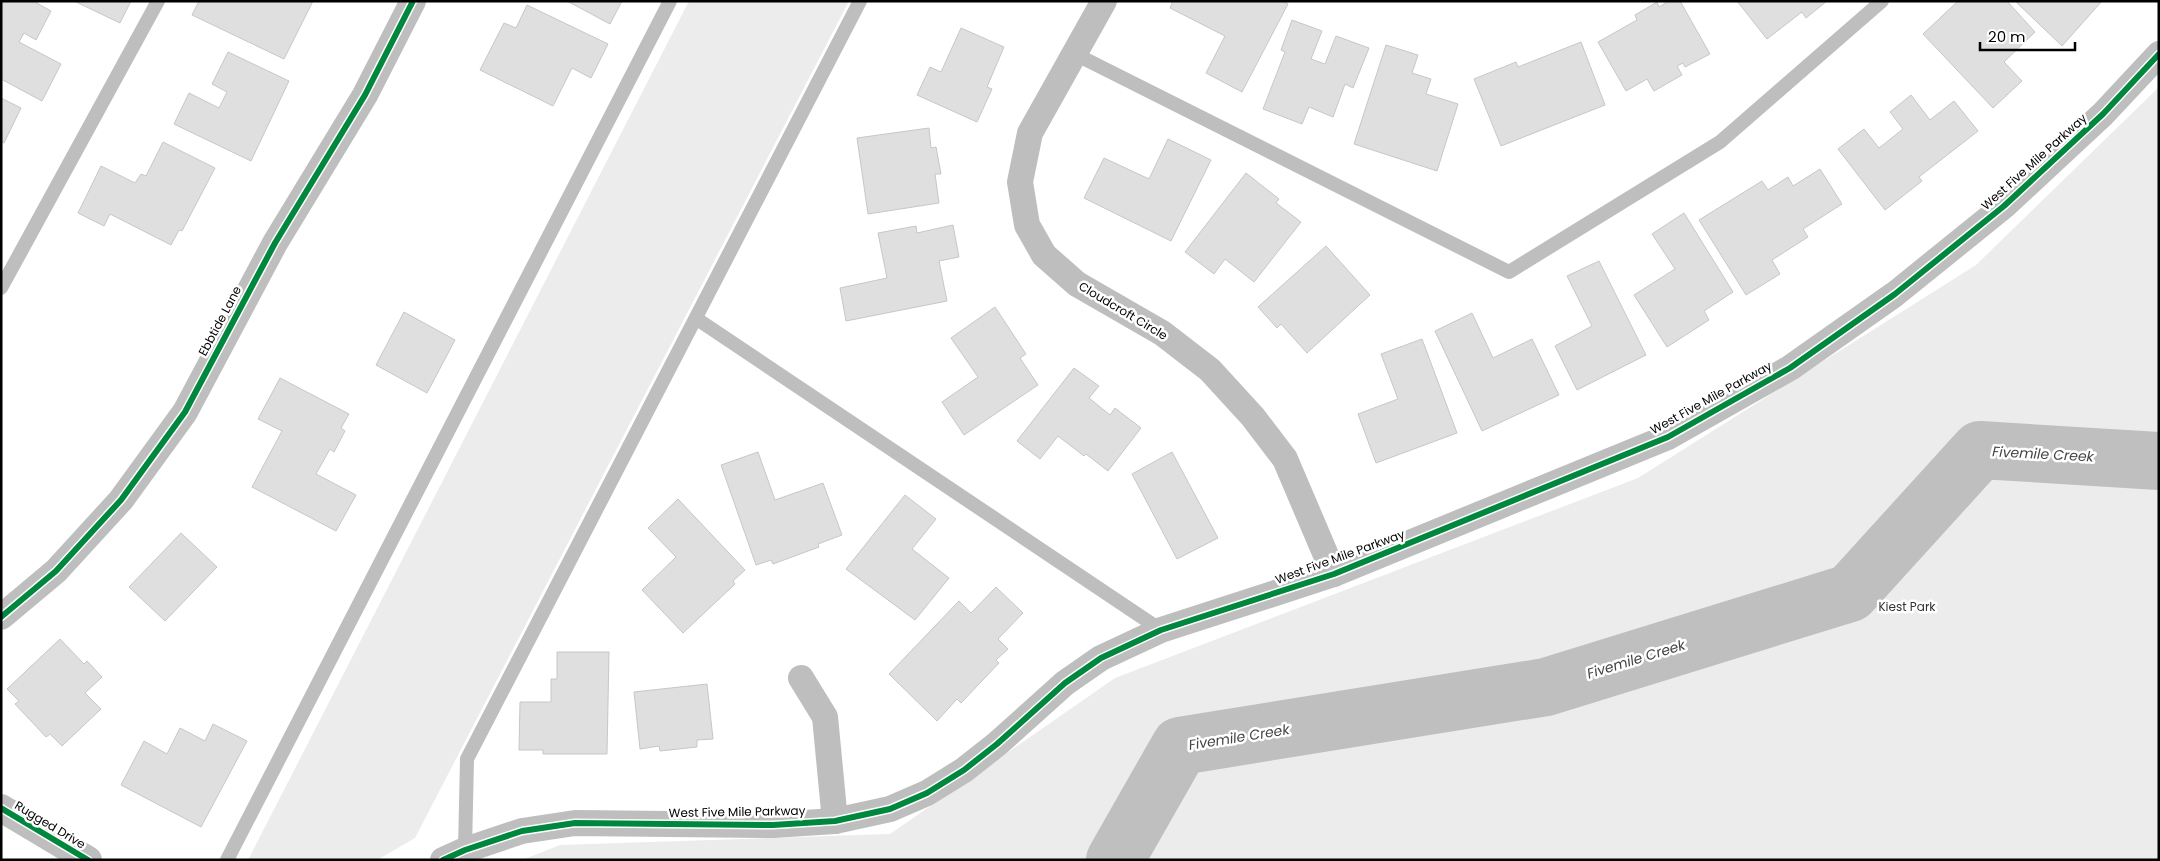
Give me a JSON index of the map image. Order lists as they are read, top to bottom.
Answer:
{
  "streets": {
    "street": [
      "West Five Mile Parkway",
      "Cloudcroft Circle",
      "Ebbtide Lane",
      "Rugged Drive"
    ]
  },
  "crossings": [
    ["West Five Mile Parkway", "Cloudcroft Circle"]
  ],
  "water": ["Fivemile Creek"],
  "parks": ["Kiest Park"],
  "scale_bar": "20 m"
}
